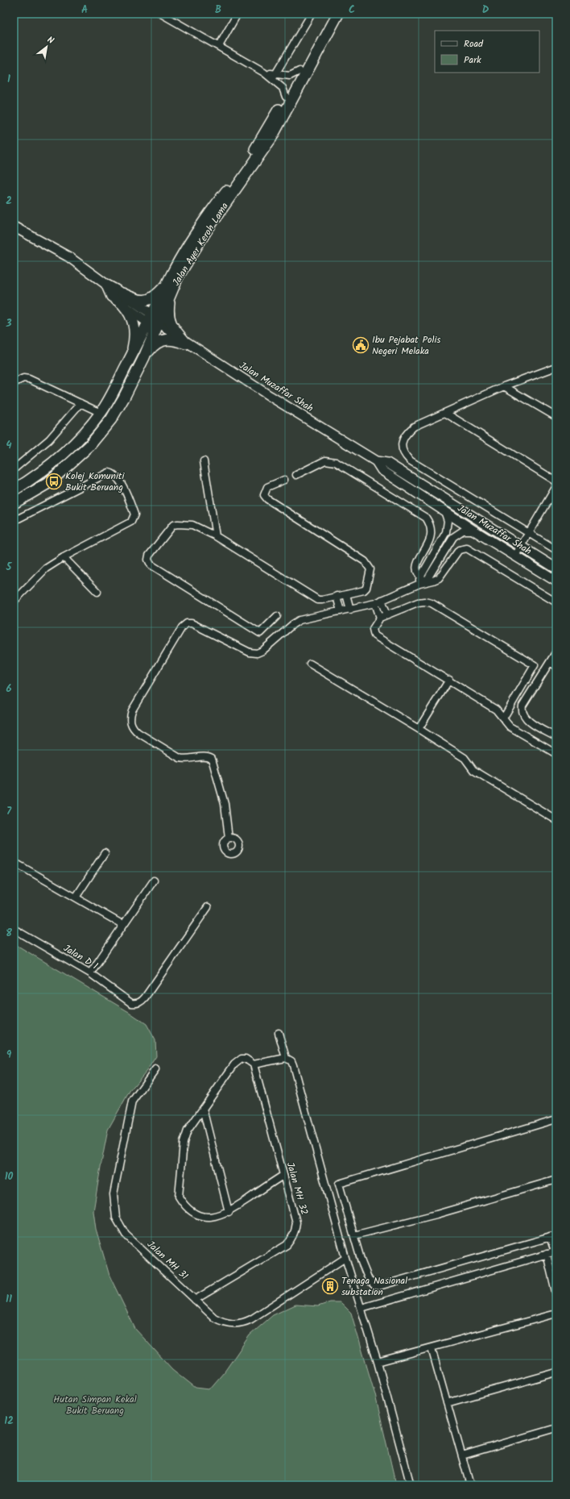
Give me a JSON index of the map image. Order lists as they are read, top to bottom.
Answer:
{
  "streets": {
    "main road": ["Jalan Ayer Keroh Lama", "Jalan Muzaffar Shah"],
    "street": ["Jalan D 1", "Jalan MH 32", "Jalan MH 31"]
  },
  "crossings": [
    ["Jalan Ayer Keroh Lama", "Jalan Muzaffar Shah"],
    ["Jalan MH 32", "Jalan MH 31"]
  ],
  "parks": ["Hutan Simpan Kekal Bukit Beruang"],
  "places": {
    "public building": ["Ibu Pejabat Polis Negeri Melaka"],
    "bus stop": ["Kolej Komuniti Bukit Beruang"],
    "building": ["Tenaga Nasional substation"]
  },
  "legend": ["Road", "Park"],
  "north": "top right",
  "grid": {
    "columns": [
      "A",
      "B",
      "C",
      "D"
    ],
    "rows": [
      "1",
      "2",
      "3",
      "4",
      "5",
      "6",
      "7",
      "8",
      "9",
      "10",
      "11",
      "12"
    ]
  }
}
